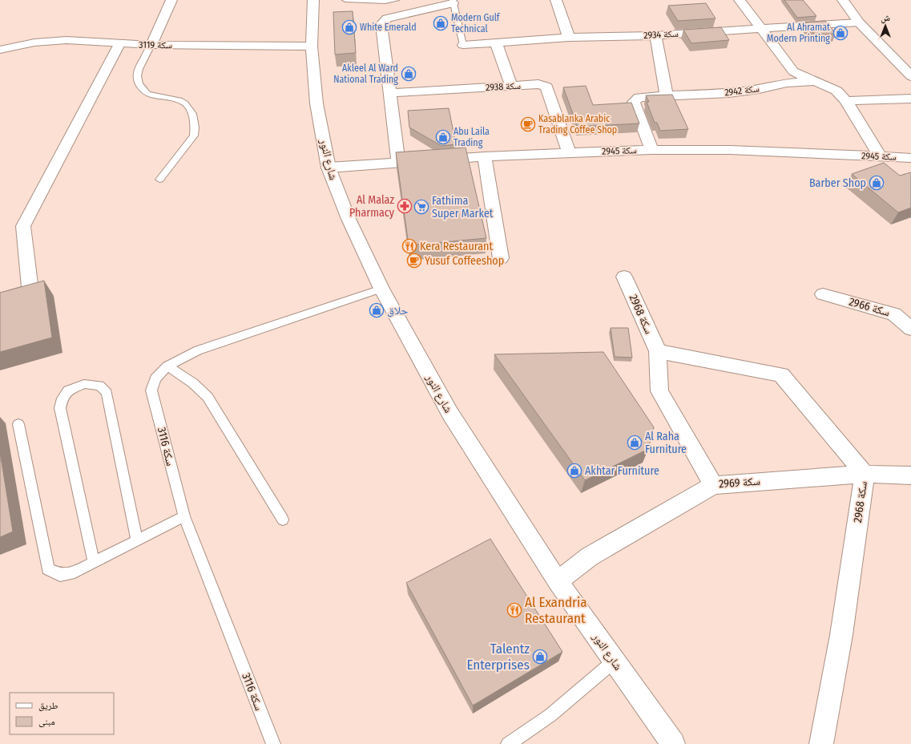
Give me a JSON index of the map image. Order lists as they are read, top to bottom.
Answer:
{
  "streets": {
    "street": [
      "سكة 2934",
      "سكة 3119",
      "سكة 2938",
      "سكة 2942",
      "سكة 2945",
      "شارع النور",
      "سكة 2966",
      "سكة 2968",
      "سكة 2969"
    ],
    "lane": ["سكة 3116"]
  },
  "crossings": [
    ["سكة 2934", "سكة 2942"],
    ["سكة 3119", "شارع النور"],
    ["سكة 2938", "سكة 2945"],
    ["سكة 2942", "سكة 2945"],
    ["سكة 2945", "شارع النور"],
    ["شارع النور", "سكة 3116"],
    ["شارع النور", "سكة 2969"],
    ["سكة 2968", "سكة 2969"]
  ],
  "places": {
    "shop": [
      "Modern Gulf Technical",
      "White Emerald",
      "Al Ahramat Modern Printing",
      "Akleel Al Ward National Trading",
      "Abu Laila Trading",
      "Barber Shop",
      "حلاق",
      "Al Raha Furniture",
      "Akhtar Furniture",
      "Talentz Enterprises"
    ],
    "cafe": ["Kasablanka Arabic Trading Coffee Shop", "Yusuf Coffeeshop"],
    "pharmacy": ["Al Malaz Pharmacy"],
    "supermarket": ["Fathima Super Market"],
    "restaurant": ["Kera Restaurant", "Al Exandria Restaurant"]
  },
  "legend": ["طريق", "مبنى"],
  "north": "top"
}
